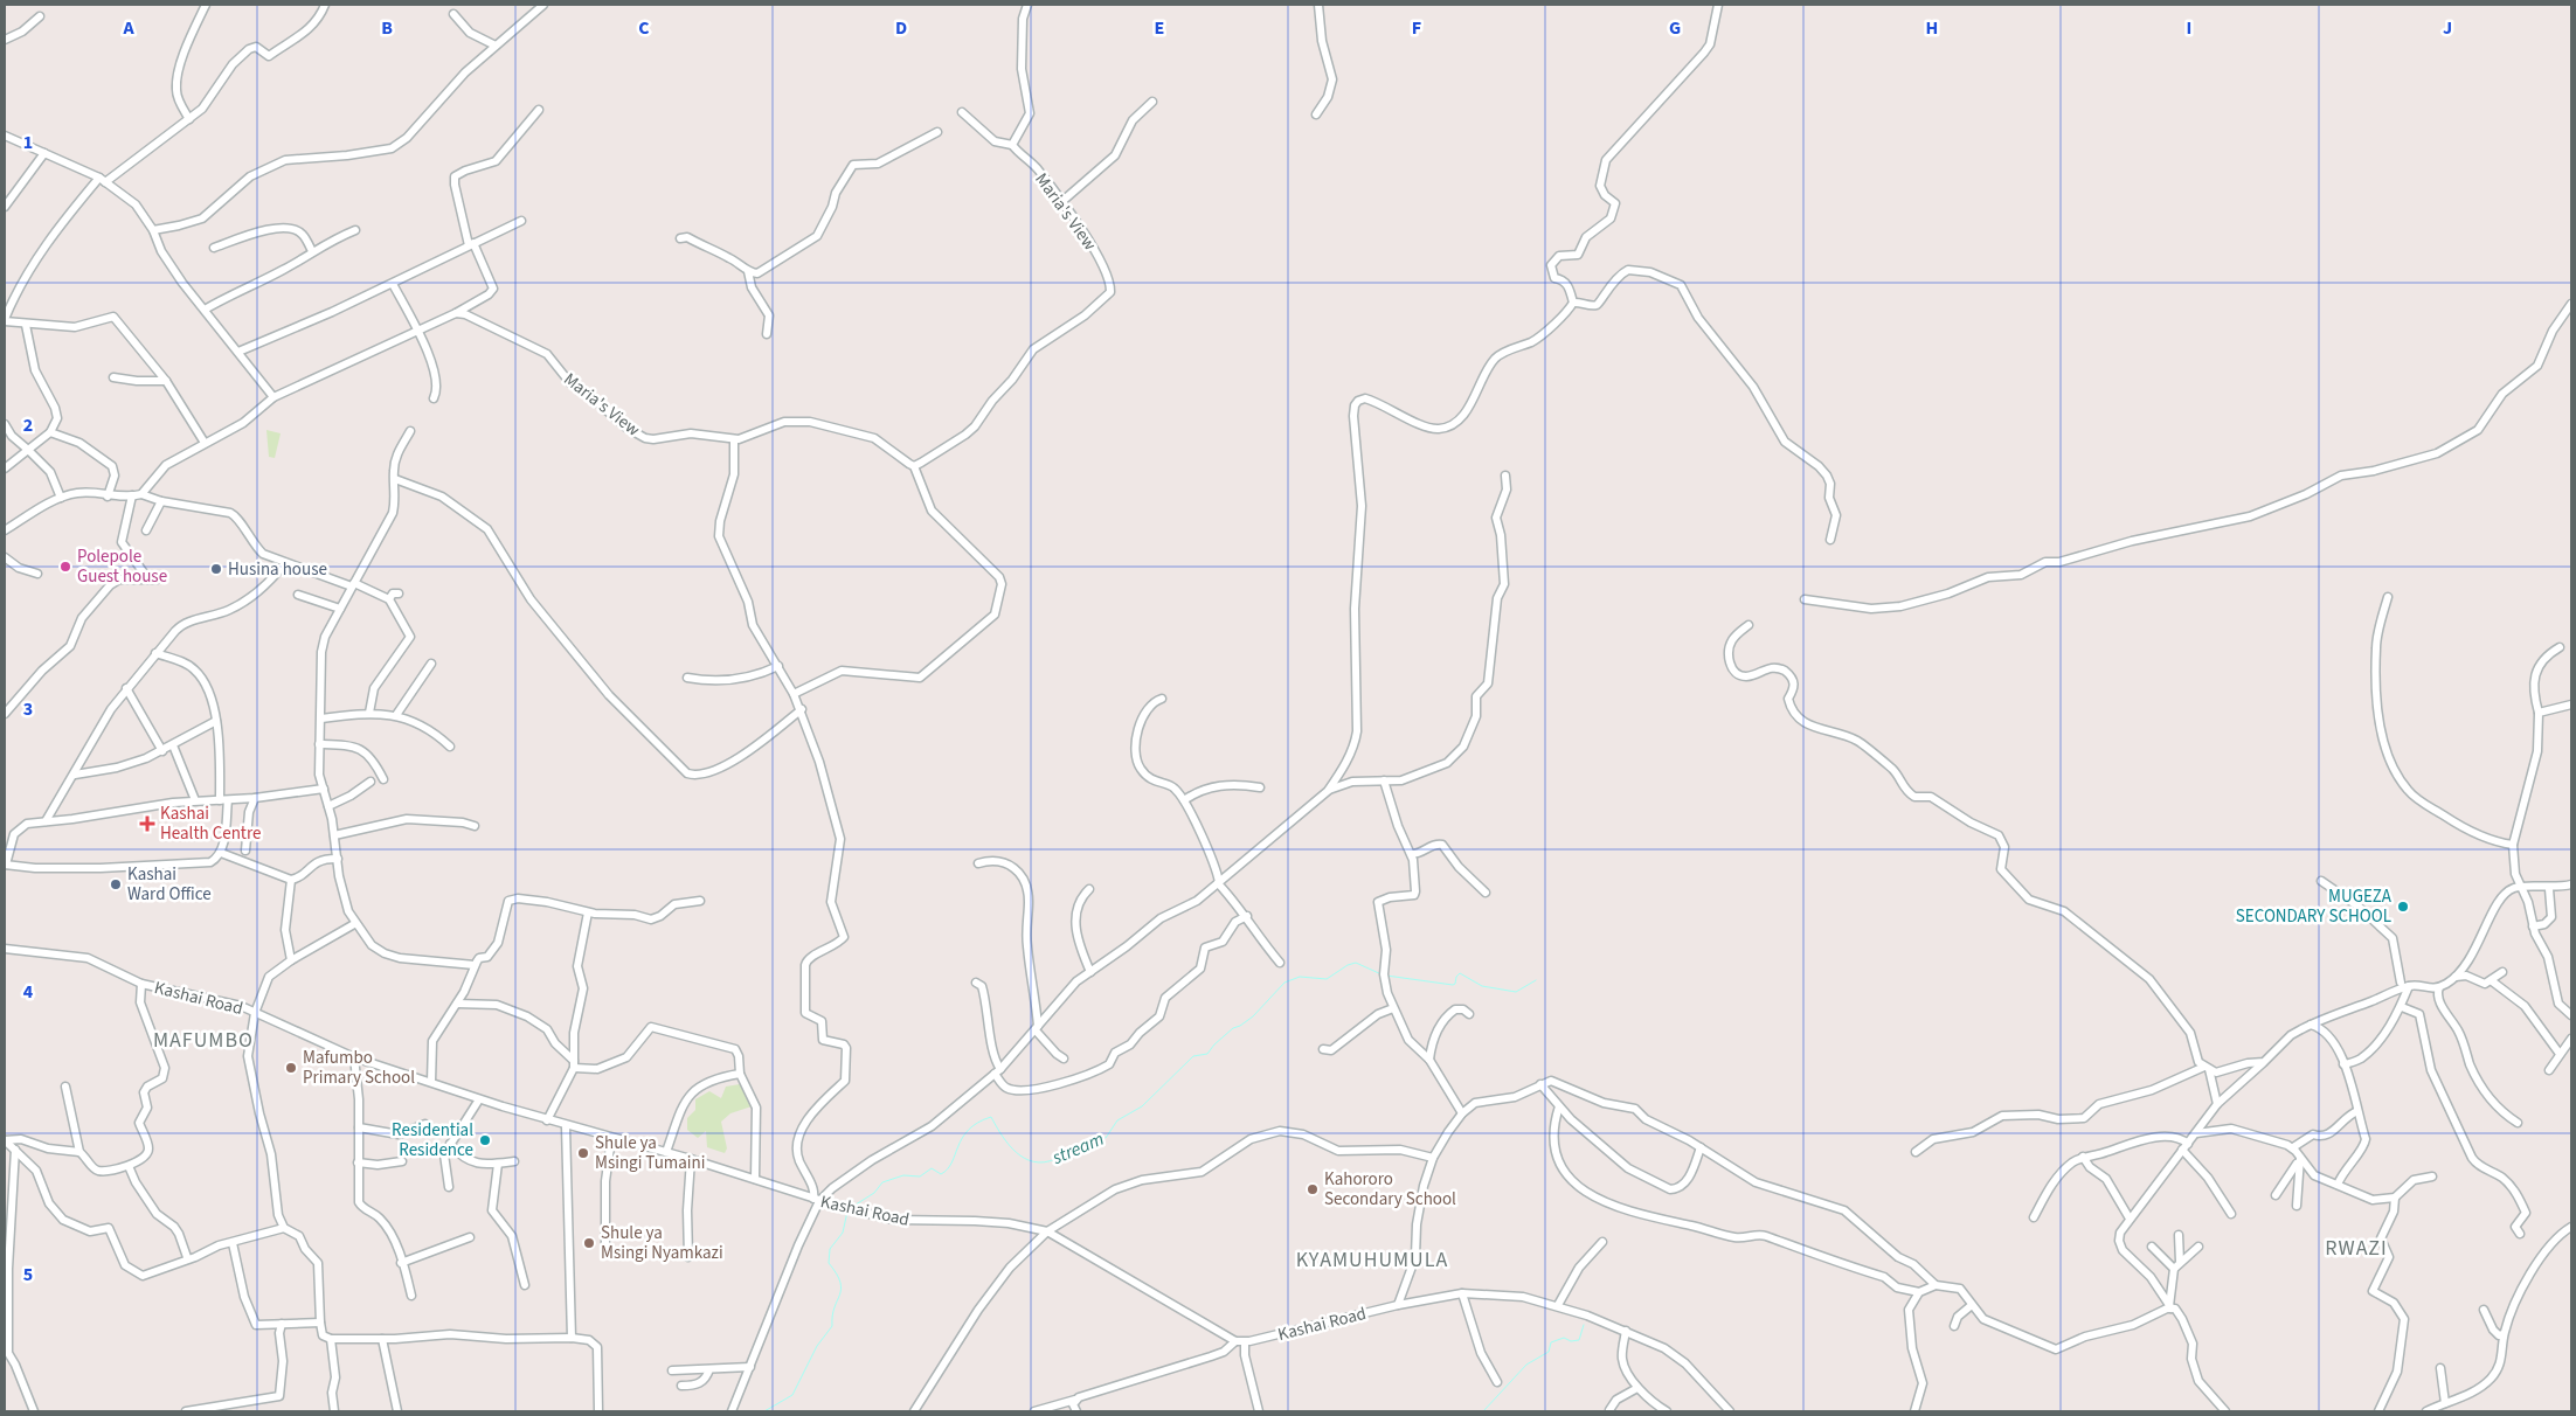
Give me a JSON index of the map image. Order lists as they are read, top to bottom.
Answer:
{
  "streets": {
    "street": ["Maria's View", "Kashai Road"]
  },
  "districts": ["MAFUMBO", "RWAZI", "KYAMUHUMULA"],
  "water": ["stream"],
  "places": {
    "other": [
      "Polepole Guest house",
      "Husina house",
      "Kashai Ward Office",
      "MUGEZA SECONDARY SCHOOL",
      "Mafumbo Primary School",
      "Residential Residence",
      "Shule ya Msingi Tumaini",
      "Kahororo Secondary School",
      "Shule ya Msingi Nyamkazi"
    ],
    "health": ["Kashai Health Centre"]
  },
  "grid": {
    "columns": [
      "A",
      "B",
      "C",
      "D",
      "E",
      "F",
      "G",
      "H",
      "I",
      "J"
    ],
    "rows": [
      "1",
      "2",
      "3",
      "4",
      "5"
    ]
  }
}
